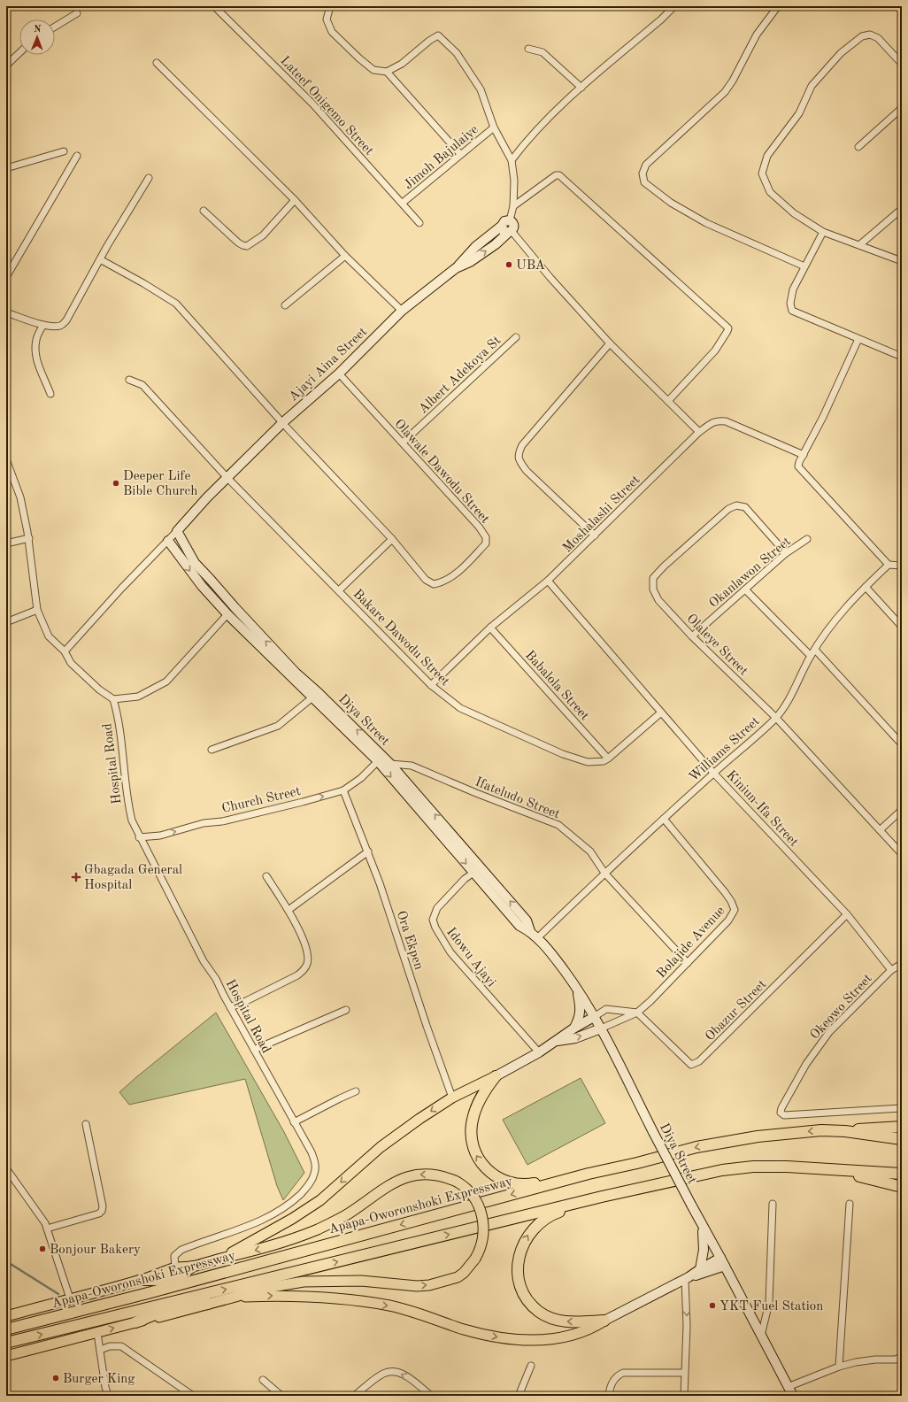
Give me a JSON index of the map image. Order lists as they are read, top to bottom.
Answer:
{
  "streets": {
    "highway": ["Apapa-Oworonshoki Expressway"],
    "main road": ["Ajayi Aina Street", "Diya Street"],
    "street": [
      "Lateef Onigemo Street",
      "Jimoh Bajulaiye",
      "Albert Adekoya St",
      "Olawale Dawodu Street",
      "Moshalashi Street",
      "Okanlawon Street",
      "Bakare Dawodu Street",
      "Olaleye Street",
      "Babalola Street",
      "Williams Street",
      "Hospital Road",
      "Ifateludo Street",
      "Church Street",
      "Kiniun-Ifa Street",
      "Ora Ekpen",
      "Bolajide Avenue",
      "Idowu Ajayi",
      "Okeowo Street",
      "Obazur Street"
    ]
  },
  "crossings": [
    ["Lateef Onigemo Street", "Jimoh Bajulaiye"],
    ["Ajayi Aina Street", "Olawale Dawodu Street"],
    ["Ajayi Aina Street", "Bakare Dawodu Street"],
    ["Ajayi Aina Street", "Diya Street"],
    ["Albert Adekoya St", "Olawale Dawodu Street"],
    ["Moshalashi Street", "Bakare Dawodu Street"],
    ["Moshalashi Street", "Babalola Street"],
    ["Moshalashi Street", "Kiniun-Ifa Street"],
    ["Okanlawon Street", "Olaleye Street"],
    ["Bakare Dawodu Street", "Babalola Street"],
    ["Bakare Dawodu Street", "Kiniun-Ifa Street"],
    ["Olaleye Street", "Williams Street"],
    ["Diya Street", "Williams Street"],
    ["Diya Street", "Ifateludo Street"],
    ["Diya Street", "Church Street"],
    ["Diya Street", "Bolajide Avenue"],
    ["Diya Street", "Idowu Ajayi"],
    ["Williams Street", "Ifateludo Street"],
    ["Williams Street", "Kiniun-Ifa Street"],
    ["Williams Street", "Bolajide Avenue"],
    ["Hospital Road", "Church Street"],
    ["Hospital Road", "Apapa-Oworonshoki Expressway"],
    ["Ifateludo Street", "Bolajide Avenue"],
    ["Church Street", "Ora Ekpen"],
    ["Kiniun-Ifa Street", "Okeowo Street"],
    ["Kiniun-Ifa Street", "Obazur Street"],
    ["Bolajide Avenue", "Obazur Street"]
  ],
  "one_way": ["Church Street"],
  "places": {
    "other": [
      "UBA",
      "Deeper Life Bible Church",
      "Bonjour Bakery",
      "YKT Fuel Station",
      "Burger King"
    ],
    "health": ["Gbagada General Hospital"]
  },
  "north": "top"
}
